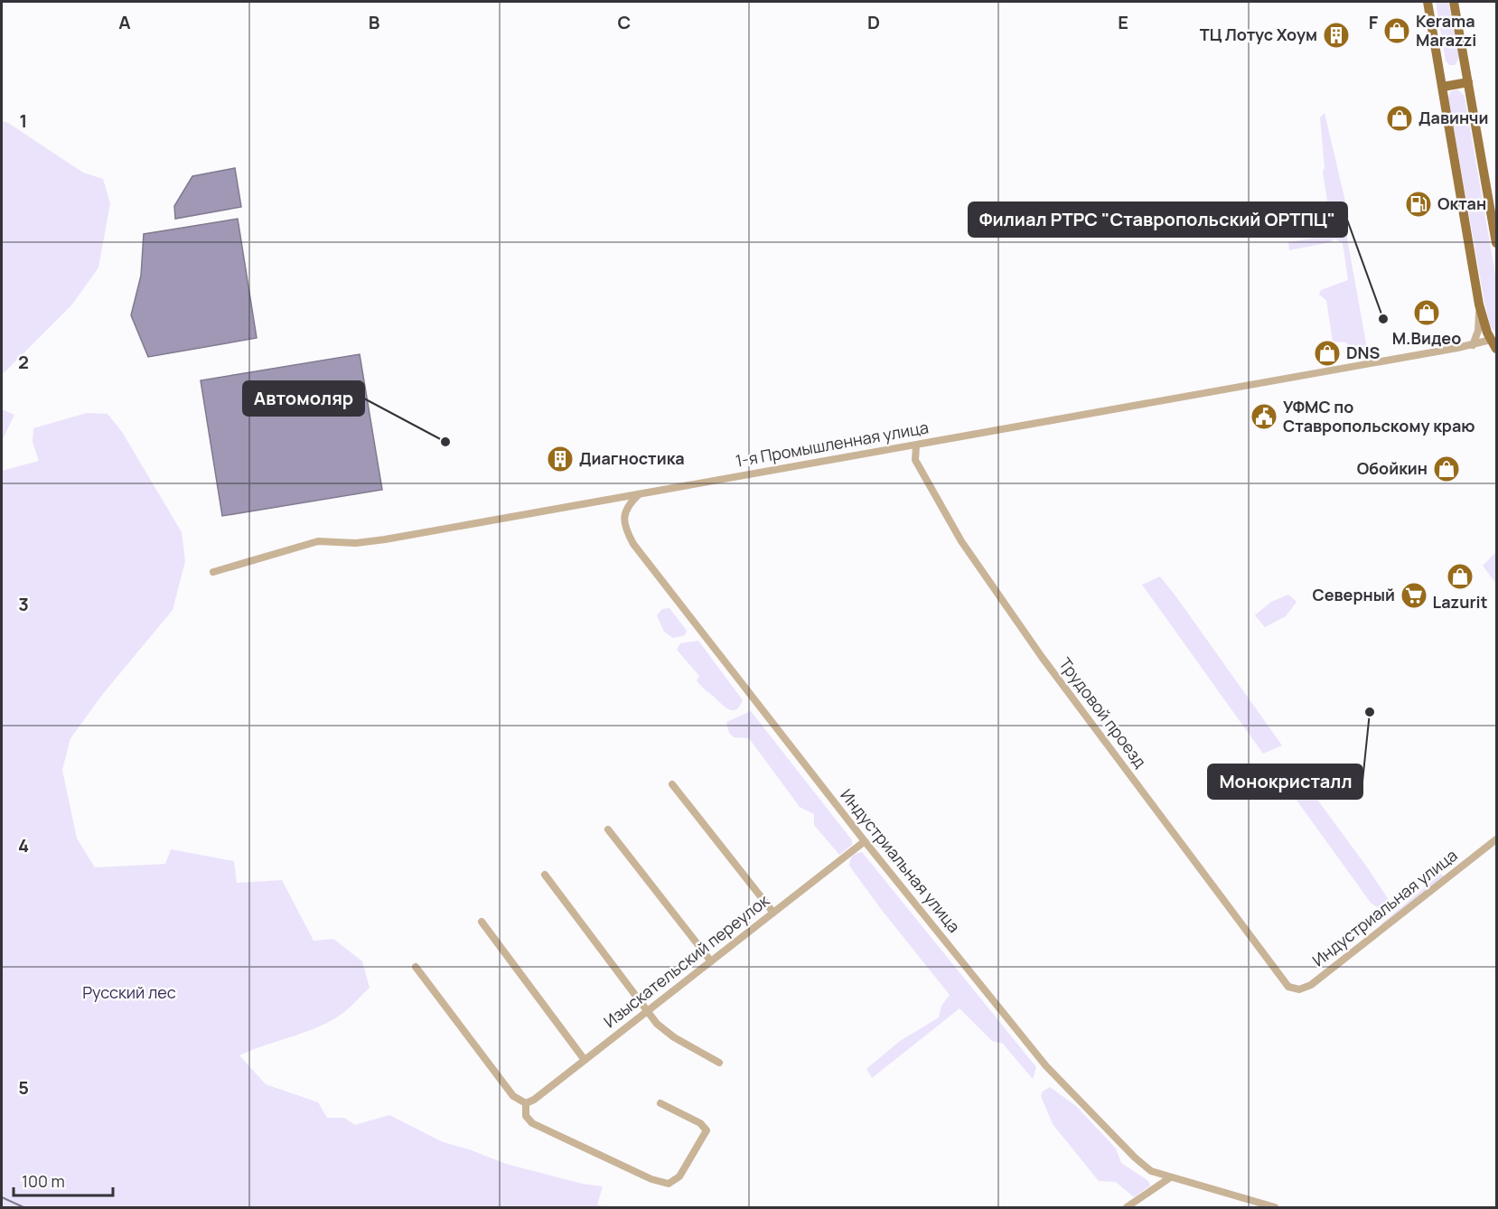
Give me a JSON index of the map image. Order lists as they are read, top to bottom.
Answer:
{
  "streets": {
    "street": [
      "1-я Промышленная улица",
      "Трудовой проезд",
      "Индустриальная улица",
      "Изыскательский переулок"
    ]
  },
  "crossings": [
    ["1-я Промышленная улица", "Трудовой проезд"],
    ["1-я Промышленная улица", "Индустриальная улица"],
    ["Трудовой проезд", "Индустриальная улица"],
    ["Индустриальная улица", "Изыскательский переулок"]
  ],
  "parks": ["Русский лес"],
  "places": {
    "shop": [
      "Kerama Marazzi",
      "Давинчи",
      "М.Видео",
      "DNS",
      "Обойкин",
      "Lazurit"
    ],
    "building": ["ТЦ Лотус Хоум", "Диагностика"],
    "fuel station": ["Октан"],
    "other": ["Филиал РТРС \"Ставропольский ОРТПЦ\"", "Автомоляр", "Монокристалл"],
    "public building": ["УФМС по Ставропольскому краю"],
    "supermarket": ["Северный"]
  },
  "scale_bar": "100 m",
  "grid": {
    "columns": [
      "A",
      "B",
      "C",
      "D",
      "E",
      "F"
    ],
    "rows": [
      "1",
      "2",
      "3",
      "4",
      "5"
    ]
  }
}
